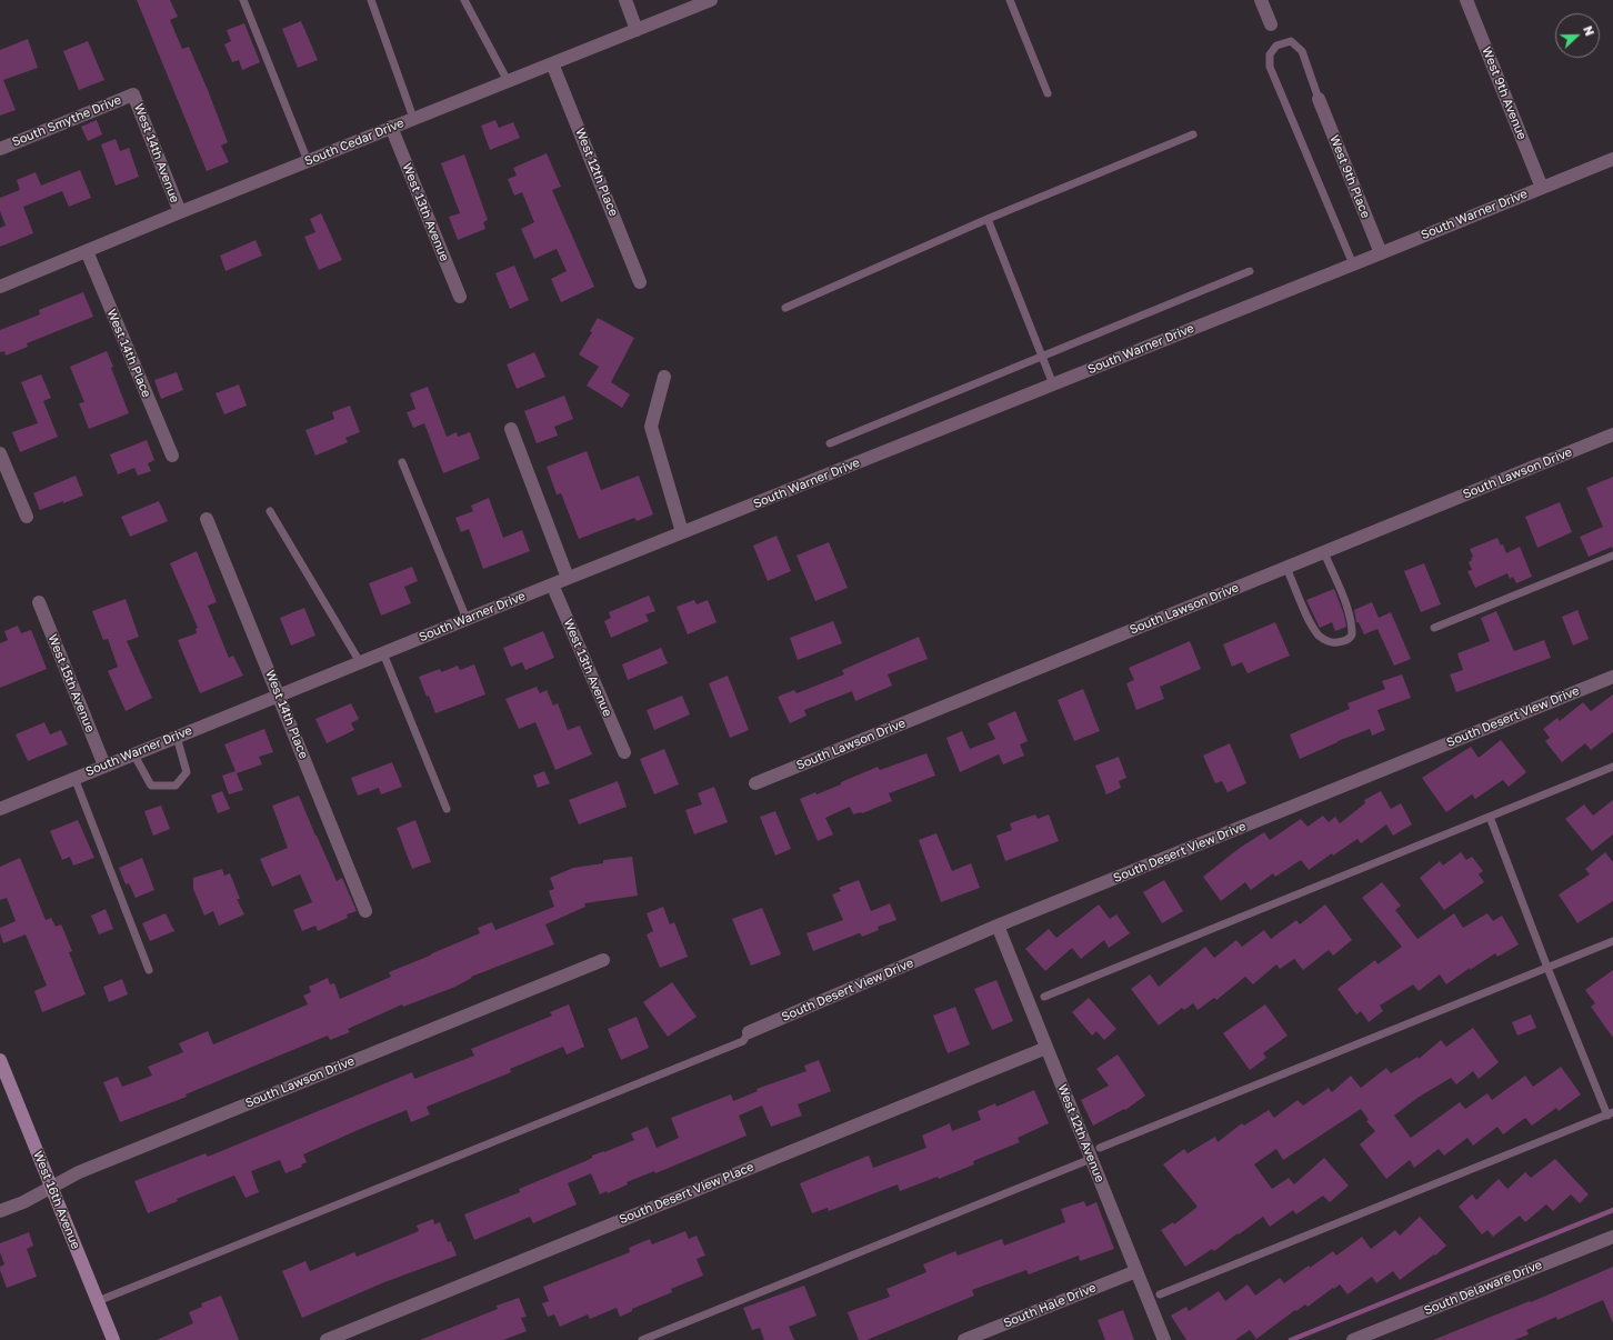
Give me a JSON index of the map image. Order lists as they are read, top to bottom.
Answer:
{
  "streets": {
    "street": [
      "West 9th Avenue",
      "South Smythe Drive",
      "South Cedar Drive",
      "West 14th Avenue",
      "West 12th Place",
      "West 9th Place",
      "West 13th Avenue",
      "South Warner Drive",
      "West 14th Place",
      "South Lawson Drive",
      "West 15th Avenue",
      "South Desert View Drive",
      "West 12th Avenue",
      "South Desert View Place",
      "West 16th Avenue",
      "South Delaware Drive",
      "South Hale Drive"
    ]
  },
  "crossings": [
    ["West 9th Avenue", "South Warner Drive"],
    ["South Smythe Drive", "West 14th Avenue"],
    ["South Cedar Drive", "West 14th Avenue"],
    ["South Cedar Drive", "West 12th Place"],
    ["South Cedar Drive", "West 13th Avenue"],
    ["South Cedar Drive", "West 14th Place"],
    ["West 9th Place", "South Warner Drive"],
    ["West 13th Avenue", "South Warner Drive"],
    ["South Warner Drive", "West 14th Place"],
    ["South Warner Drive", "West 15th Avenue"],
    ["South Lawson Drive", "West 16th Avenue"],
    ["South Desert View Drive", "West 12th Avenue"],
    ["West 12th Avenue", "South Desert View Place"],
    ["West 12th Avenue", "South Hale Drive"]
  ],
  "north": "right"
}
